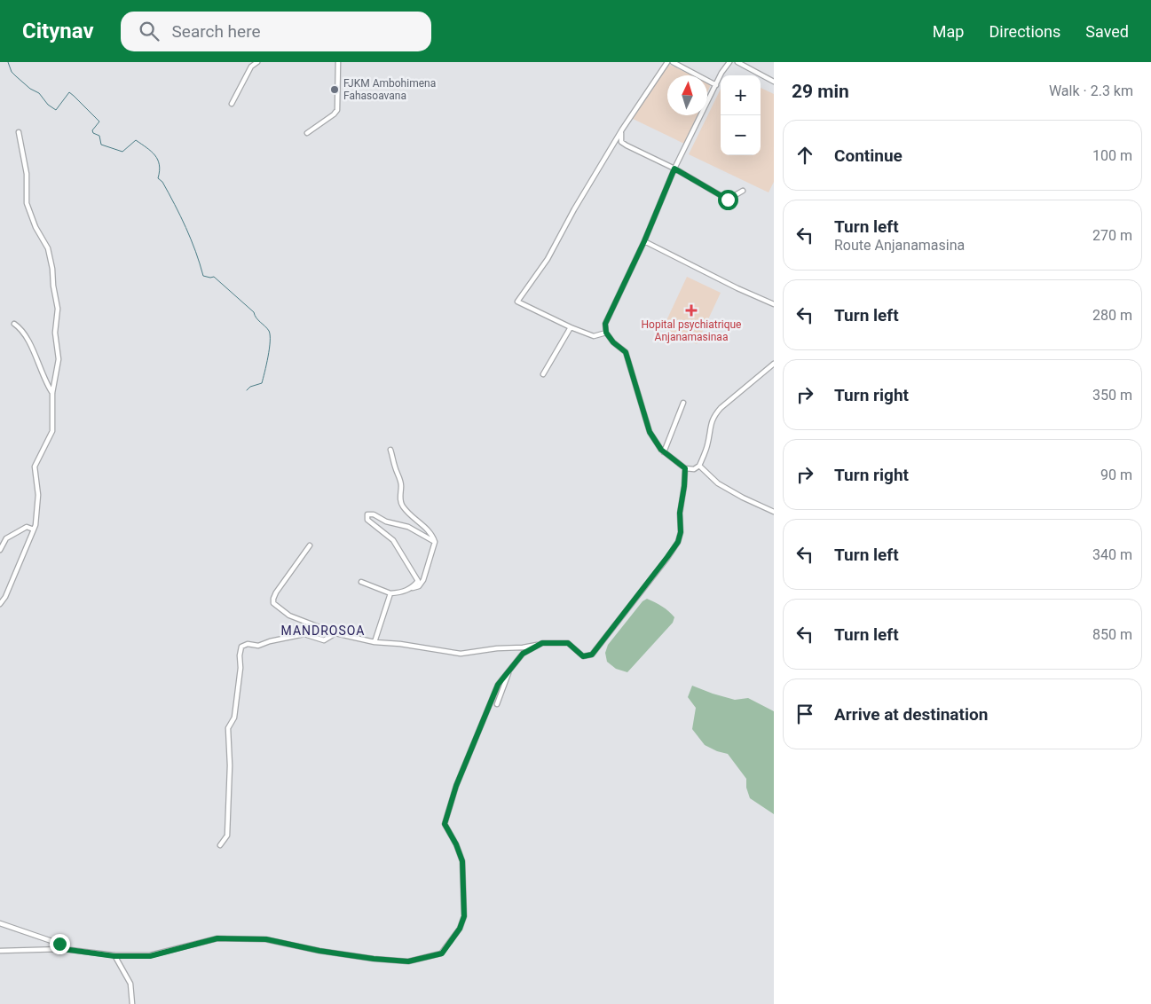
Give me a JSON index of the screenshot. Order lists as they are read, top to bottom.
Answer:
{
  "districts": ["MANDROSOA"],
  "places": {
    "other": ["FJKM Ambohimena Fahasoavana"],
    "health": ["Hopital psychiatrique Anjanamasinaa"]
  },
  "north": "top",
  "page": {
    "header": "Citynav",
    "search": "Search here",
    "nav": ["Map", "Directions", "Saved"],
    "heading": ["29 min", "Walk · 2.3 km"],
    "map_buttons": ["+", "−"],
    "list": [
      ["Continue", "100 m"],
      ["Turn left", "Route Anjanamasina", "270 m"],
      ["Turn left", "280 m"],
      ["Turn right", "350 m"],
      ["Turn right", "90 m"],
      ["Turn left", "340 m"],
      ["Turn left", "850 m"],
      "Arrive at destination"
    ]
  }
}
